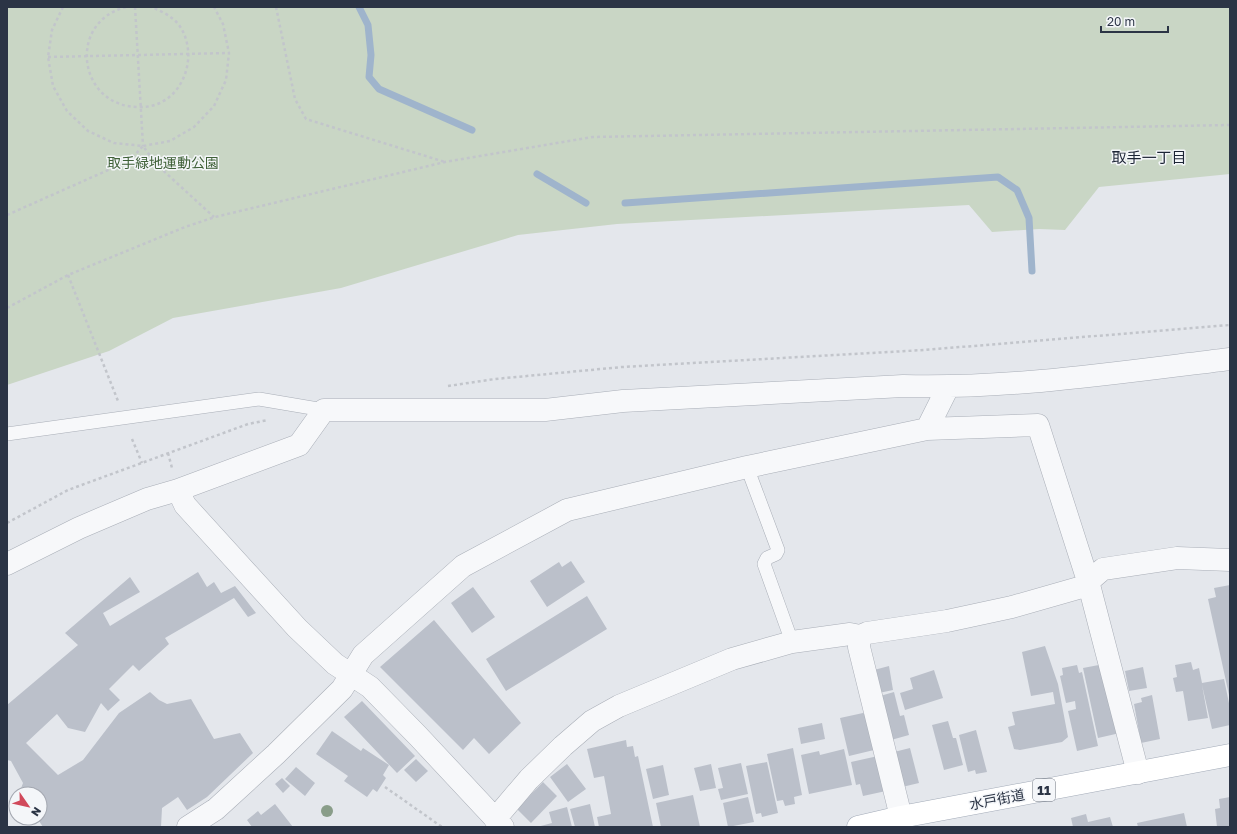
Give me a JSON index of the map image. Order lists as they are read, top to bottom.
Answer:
{
  "streets": {
    "main road": ["11", "水戸街道"]
  },
  "districts": ["取手一丁目"],
  "parks": ["取手緑地運動公園"],
  "scale_bar": "20 m",
  "north": "bottom right"
}
